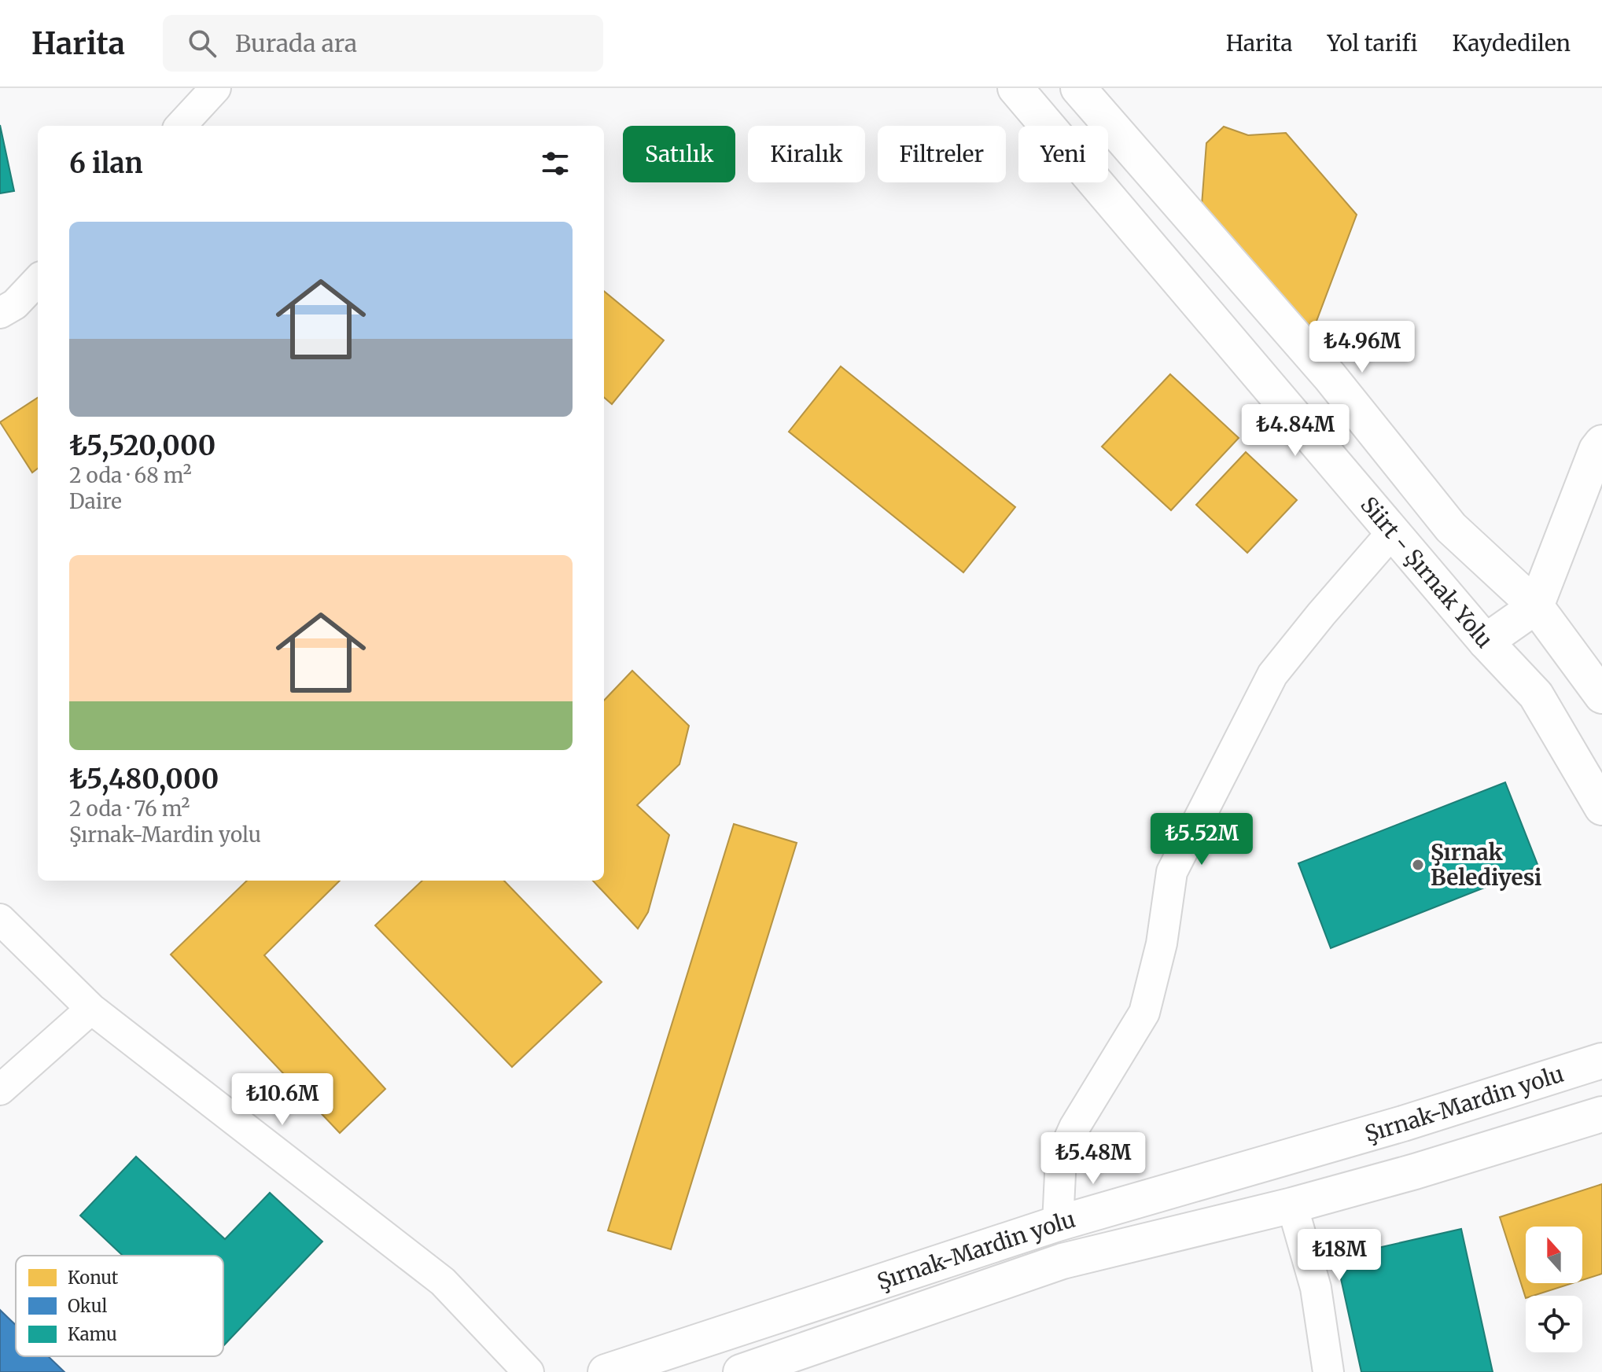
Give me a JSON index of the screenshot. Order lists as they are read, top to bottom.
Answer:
{
  "streets": {
    "street": ["Siirt - Şırnak Yolu", "Şırnak-Mardin yolu"]
  },
  "places": ["Şırnak Belediyesi"],
  "legend": ["Konut", "Okul", "Kamu"],
  "north": "top",
  "page": {
    "header": "Harita",
    "search": "Burada ara",
    "nav": ["Harita", "Yol tarifi", "Kaydedilen"],
    "chip": [
      "Satılık",
      "Kiralık",
      "Filtreler",
      "Yeni"
    ],
    "heading": "6 ilan",
    "list": [
      {
        "name": "₺5,520,000",
        "note": "2 oda · 68 m² · Daire"
      },
      {
        "name": "₺5,480,000",
        "note": "2 oda · 76 m² · Şırnak-Mardin yolu"
      }
    ],
    "price": [
      "₺4.96M",
      "₺4.84M",
      "₺5.52M",
      "₺10.6M",
      "₺5.48M",
      "₺18M"
    ]
  }
}
